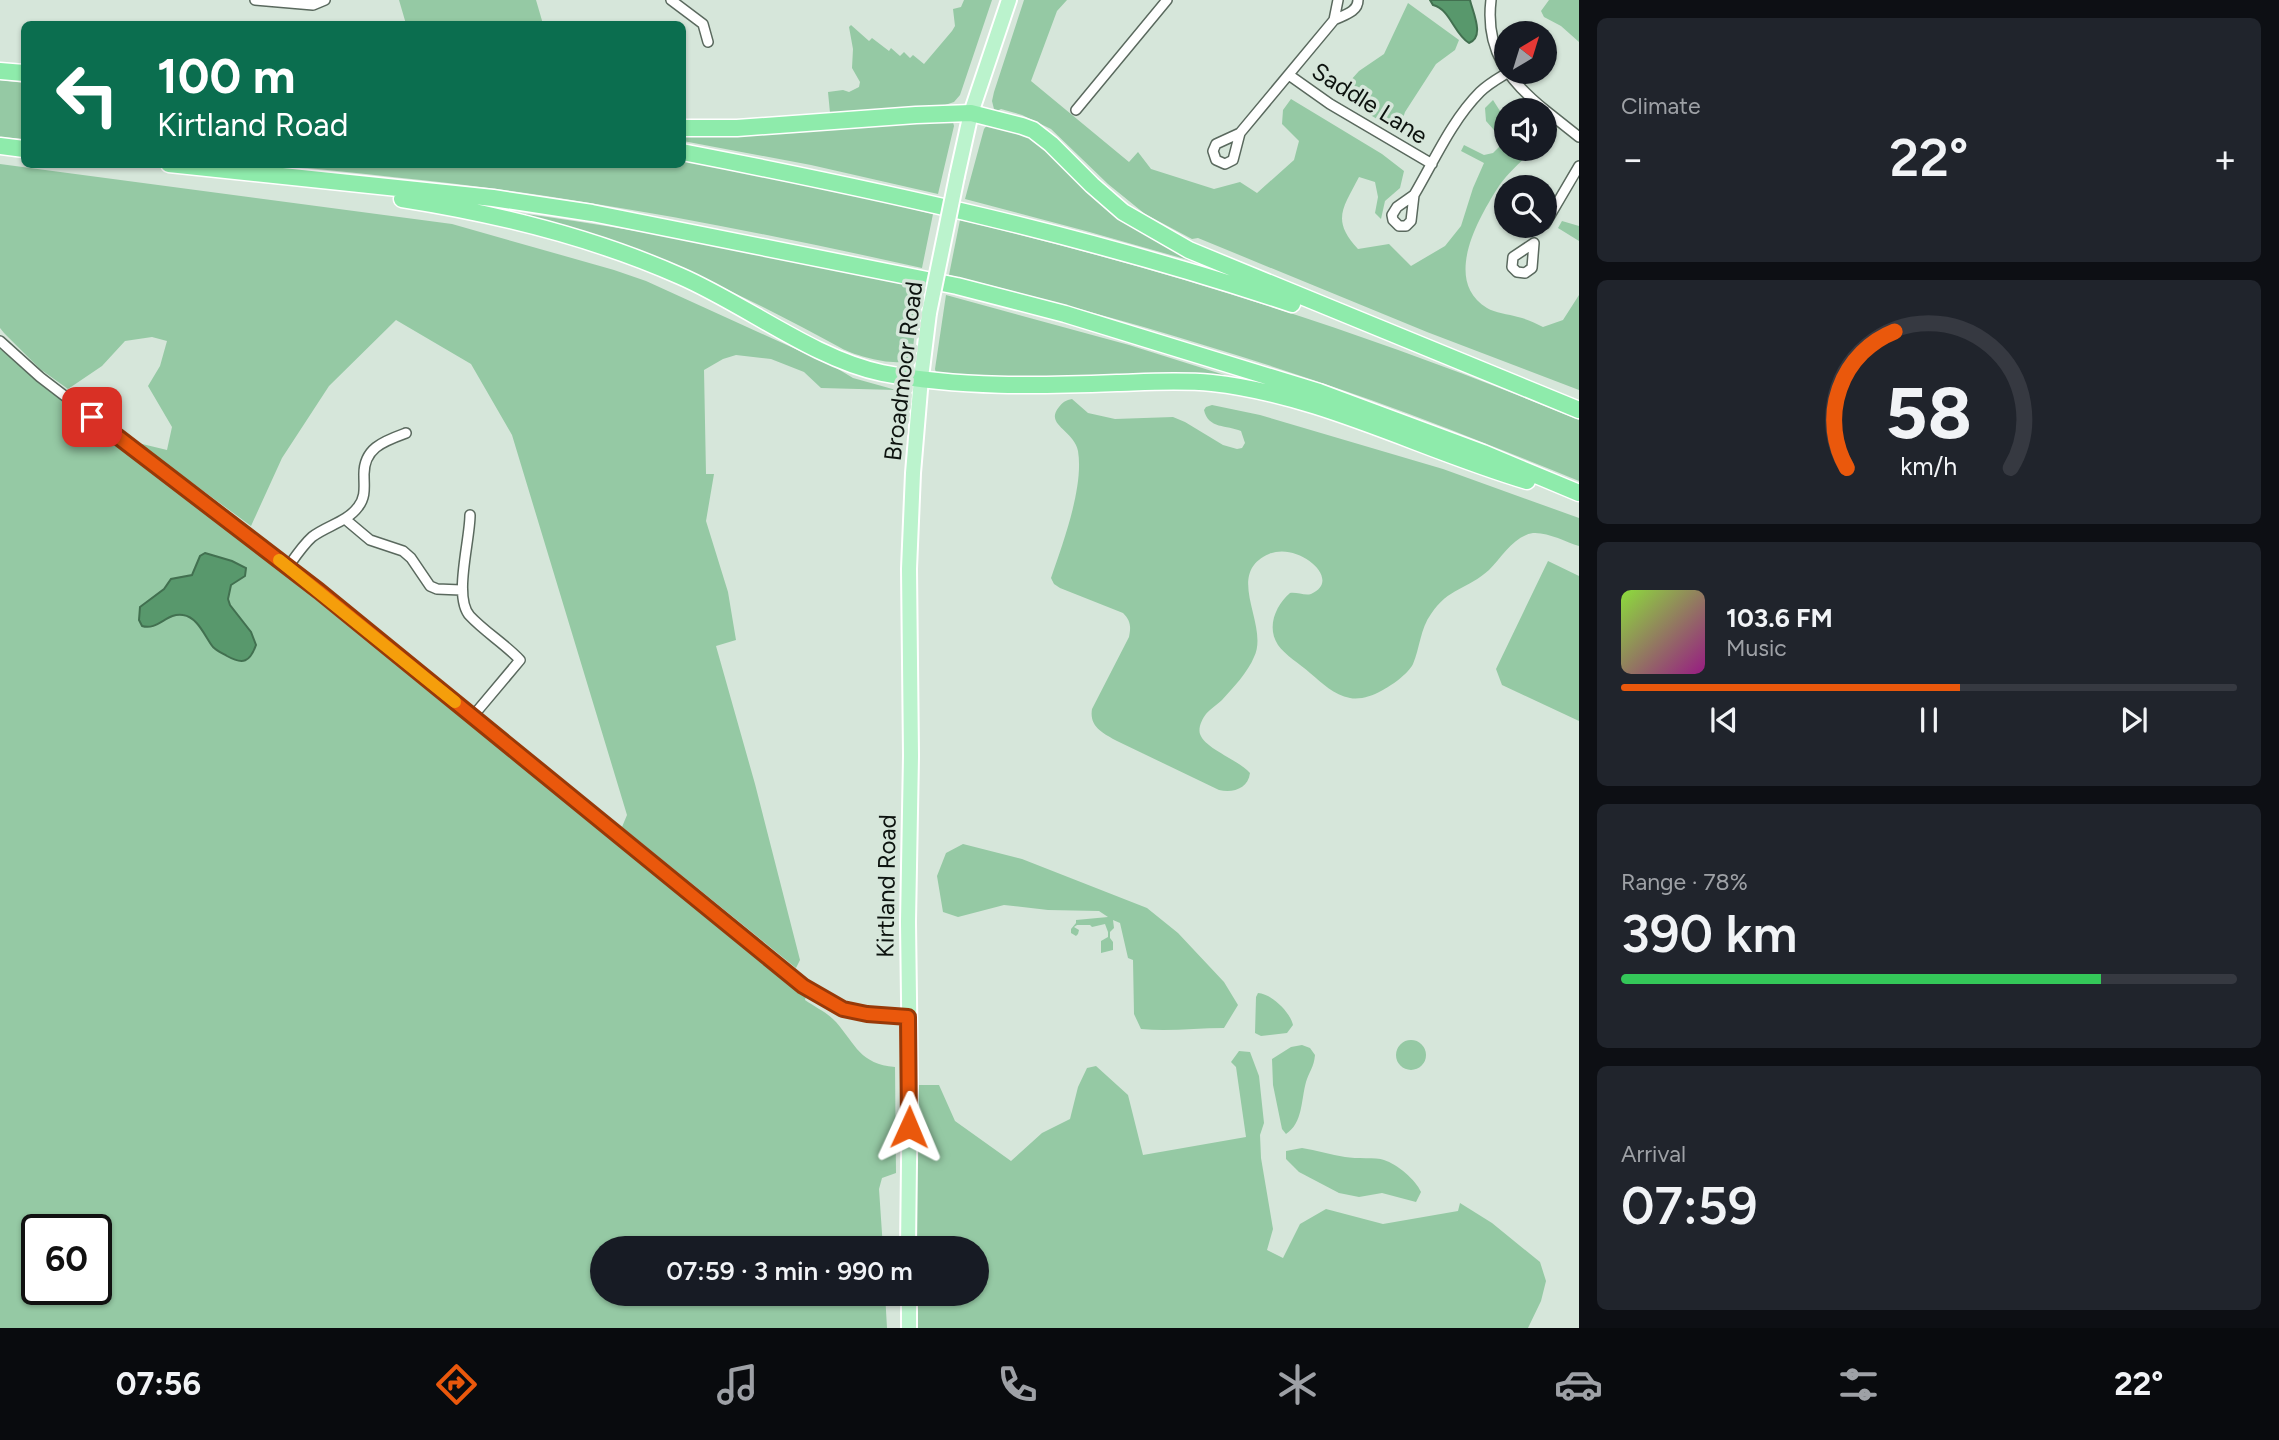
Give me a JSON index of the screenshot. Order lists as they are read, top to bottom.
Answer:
{
  "streets": {
    "main road": ["Broadmoor Road", "Kirtland Road"],
    "street": ["Saddle Lane"]
  },
  "crossings": [
    ["Broadmoor Road", "Kirtland Road"]
  ],
  "north": "top right",
  "page": {
    "tile": [
      "Climate",
      ["Range · 78%", "390 km"],
      ["Arrival", "07:59"]
    ],
    "turn": ["100 m", "Kirtland Road"],
    "heat": ["−", "22°", "+"],
    "song": ["103.6 FM", "Music"],
    "limit": "60",
    "trip": "07:59 · 3 min · 990 m",
    "tabs": ["07:56", "22°"],
    "gauge": ["58", "km/h"]
  }
}
